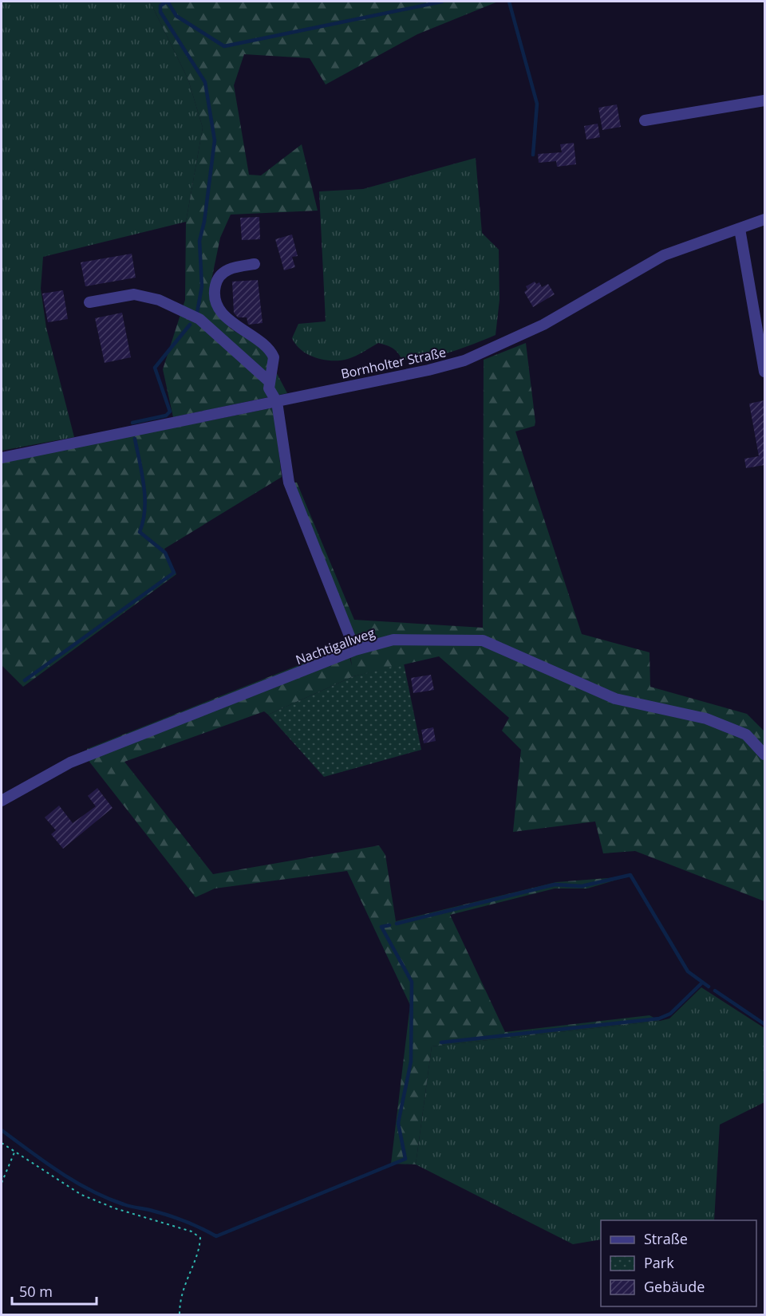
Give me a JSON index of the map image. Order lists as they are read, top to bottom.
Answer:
{
  "streets": {
    "street": ["Bornholter Straße", "Nachtigallweg"]
  },
  "legend": ["Straße", "Park", "Gebäude"],
  "scale_bar": "50 m"
}
